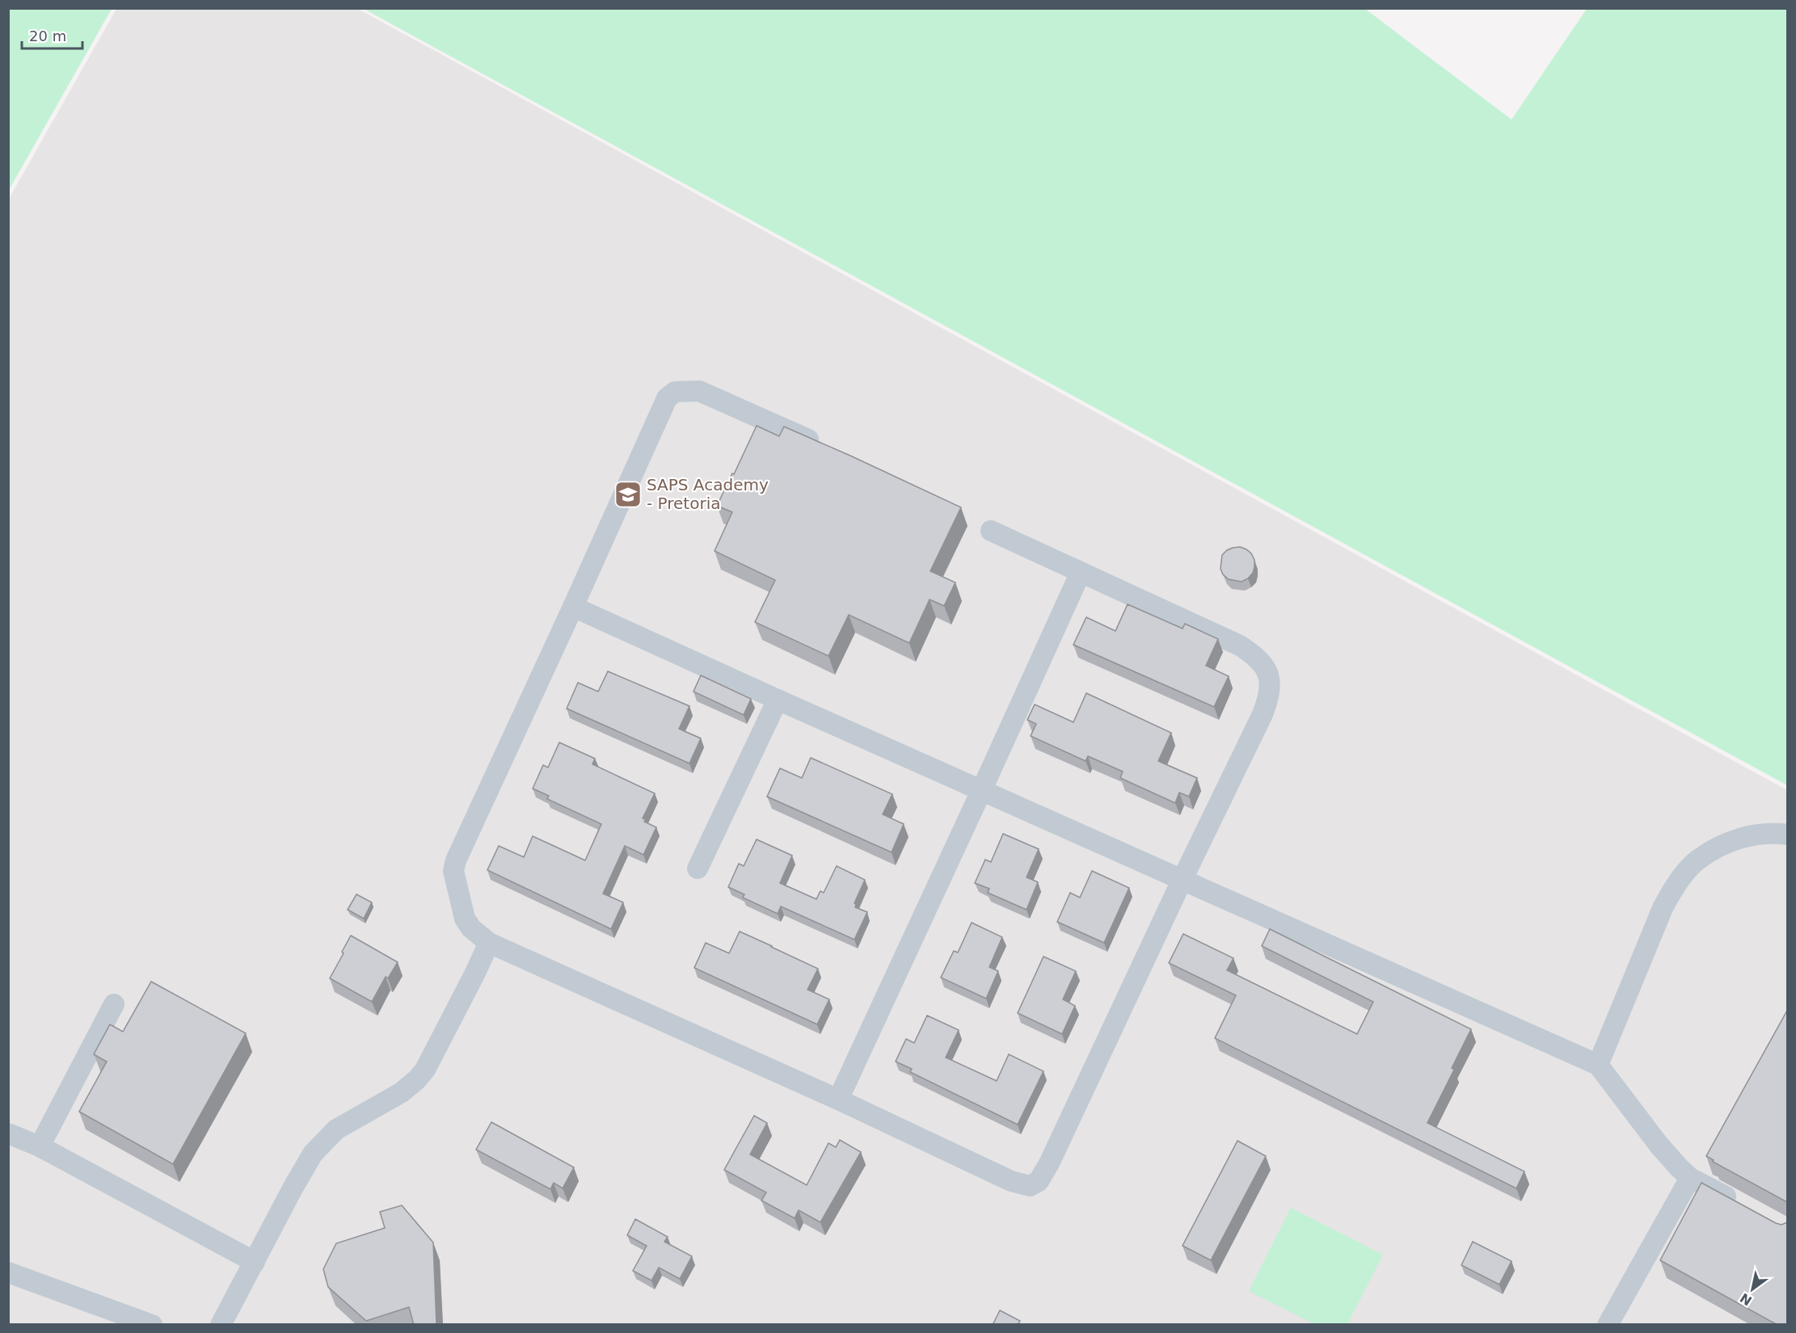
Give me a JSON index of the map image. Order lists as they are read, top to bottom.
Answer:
{
  "places": {
    "school or university": ["SAPS Academy - Pretoria"]
  },
  "scale_bar": "20 m",
  "north": "bottom left"
}
